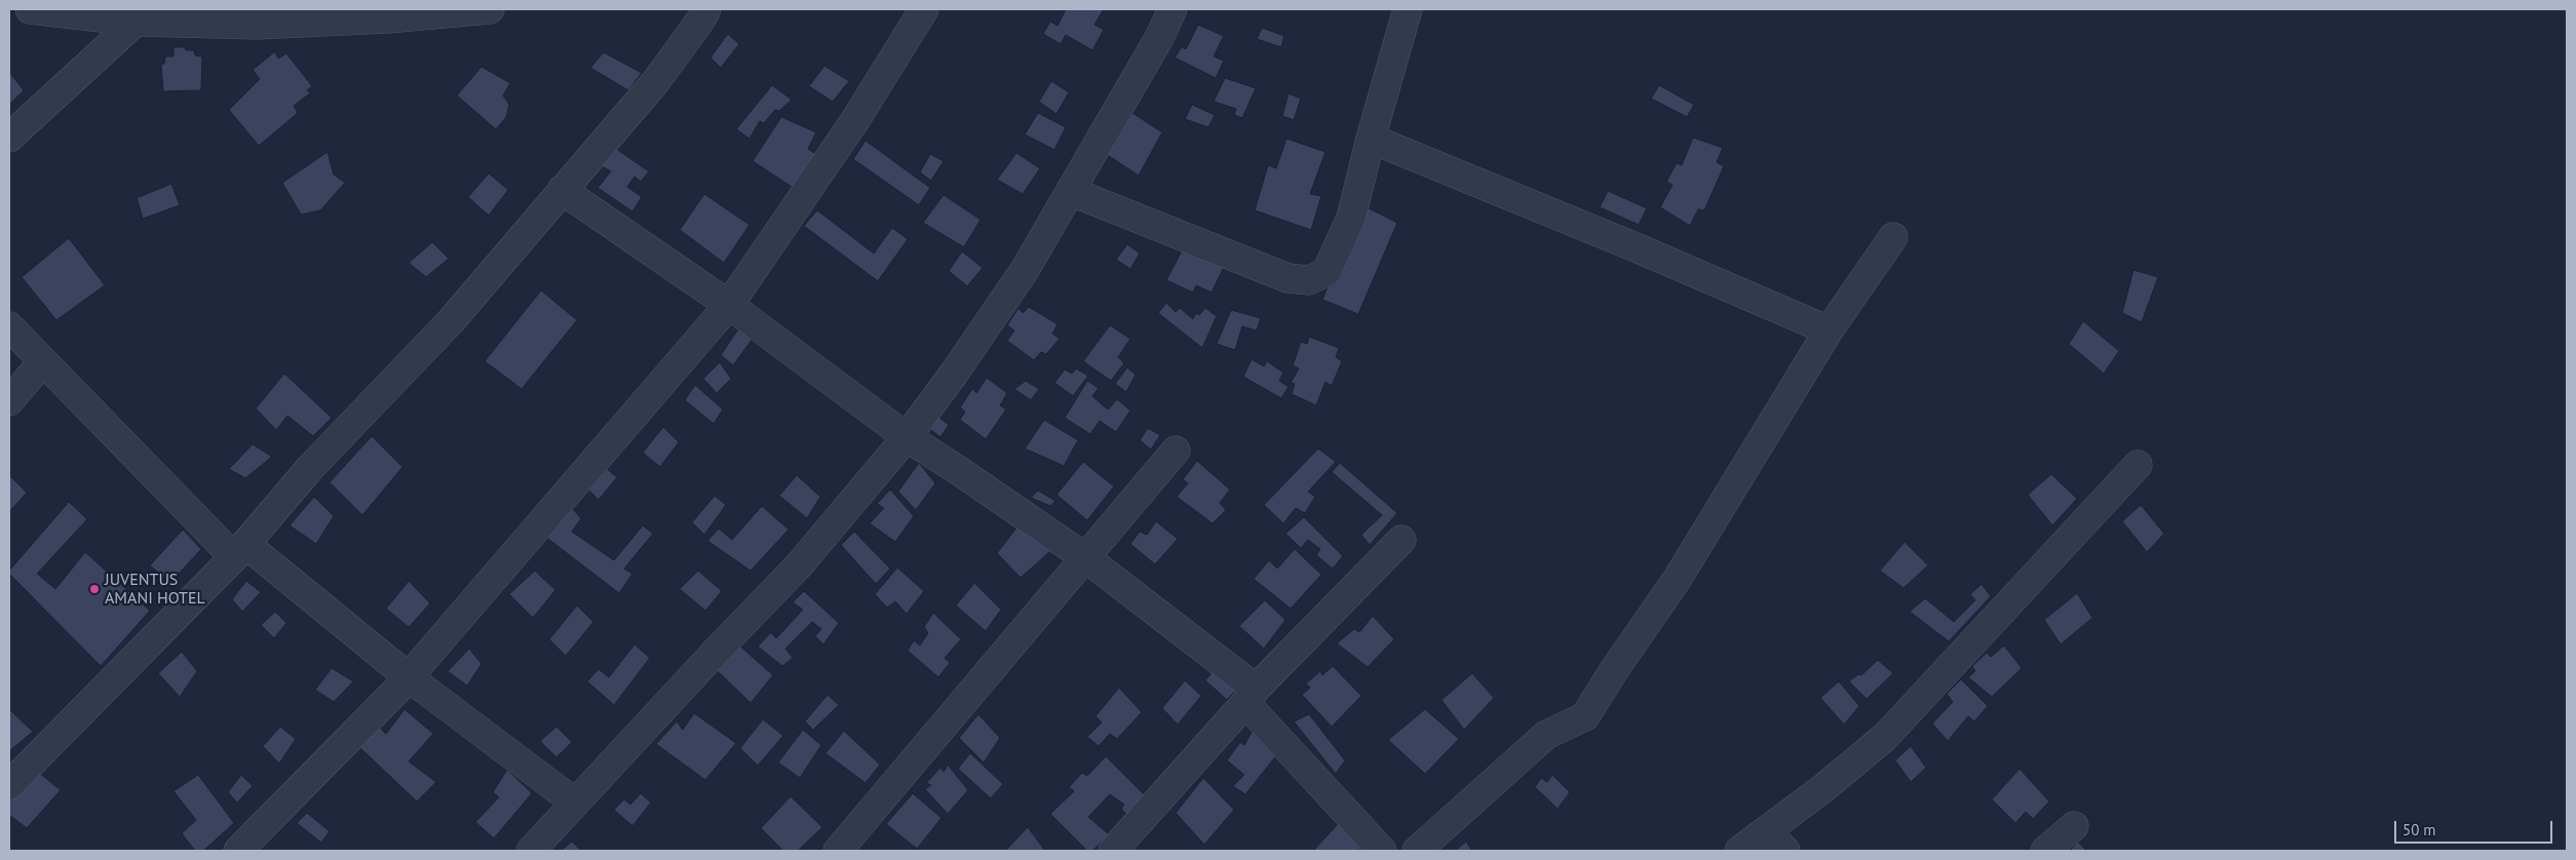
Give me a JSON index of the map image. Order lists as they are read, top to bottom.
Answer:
{
  "places": ["JUVENTUS AMANI HOTEL"],
  "scale_bar": "50 m"
}
